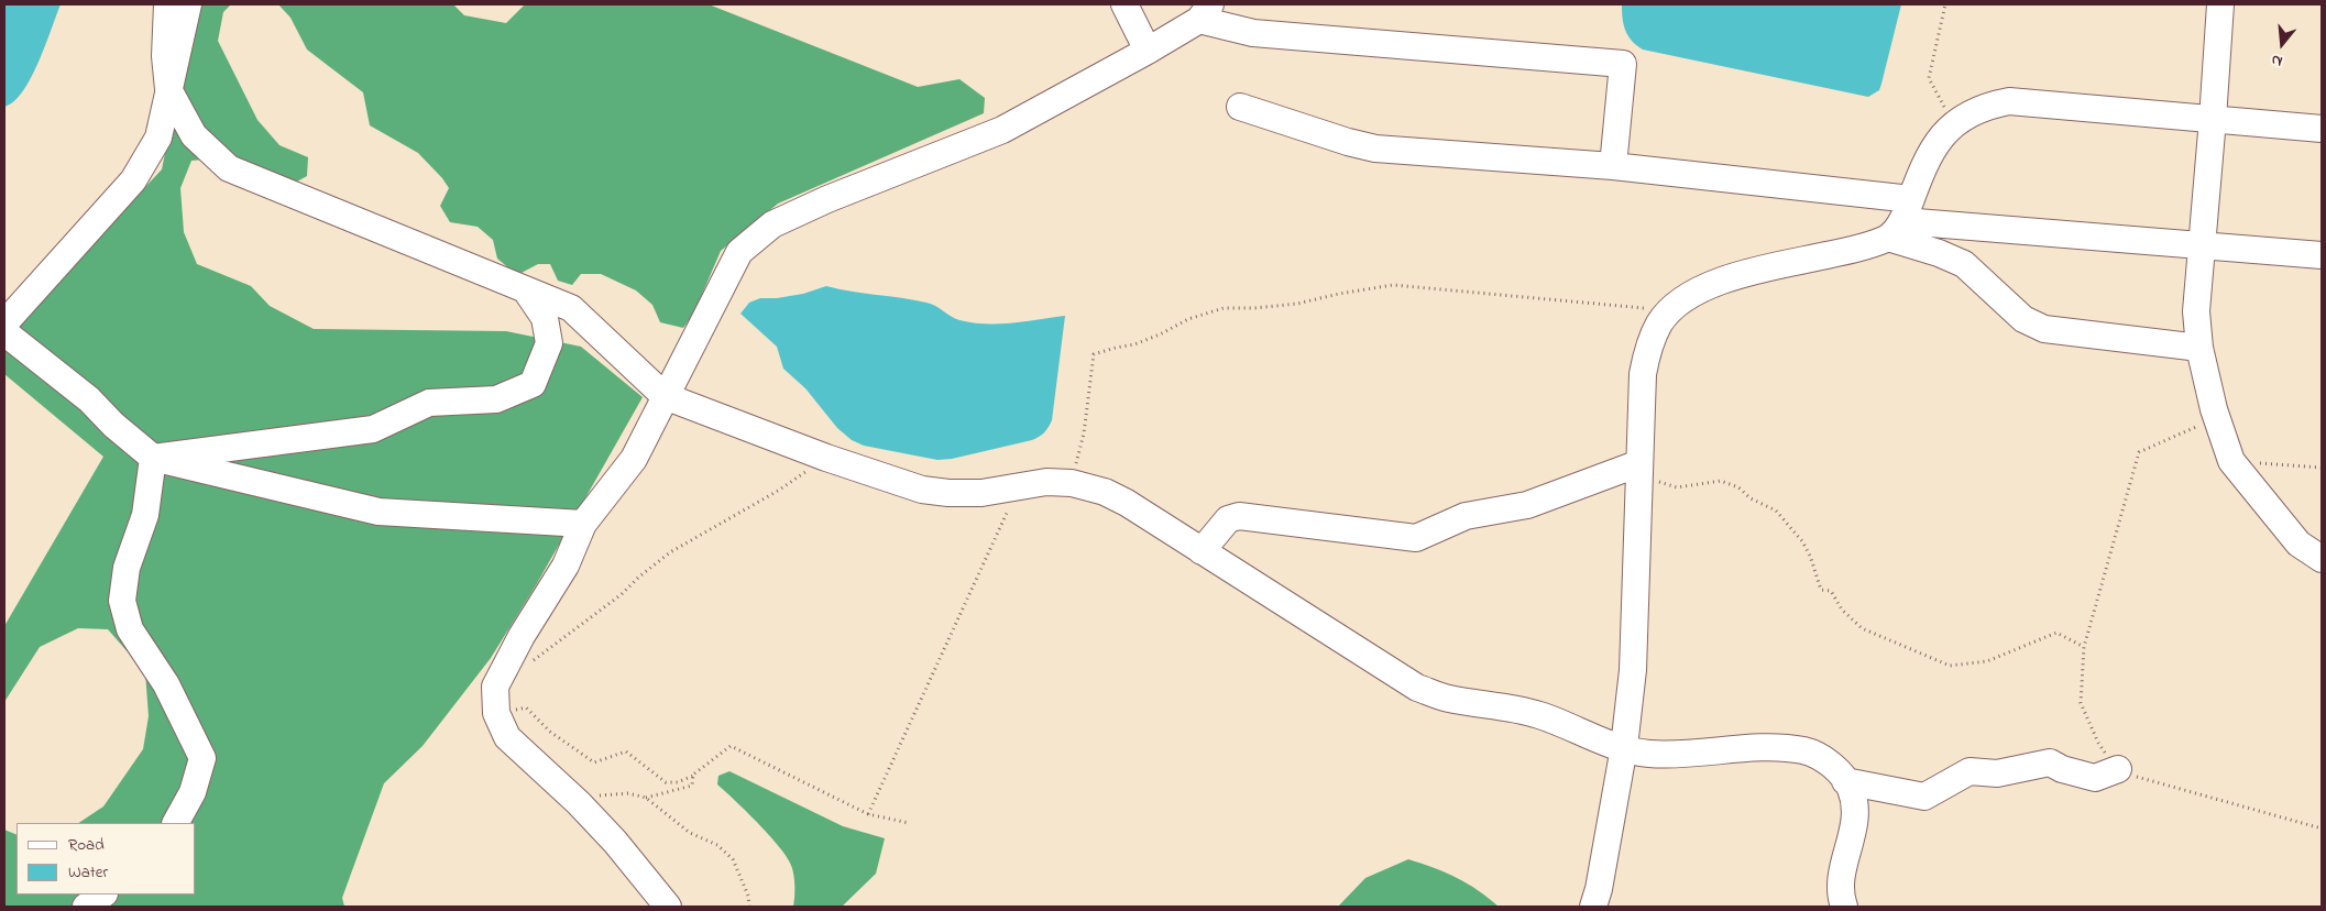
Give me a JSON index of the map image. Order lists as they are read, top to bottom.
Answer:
{
  "legend": ["Road", "Water"],
  "north": "bottom"
}
